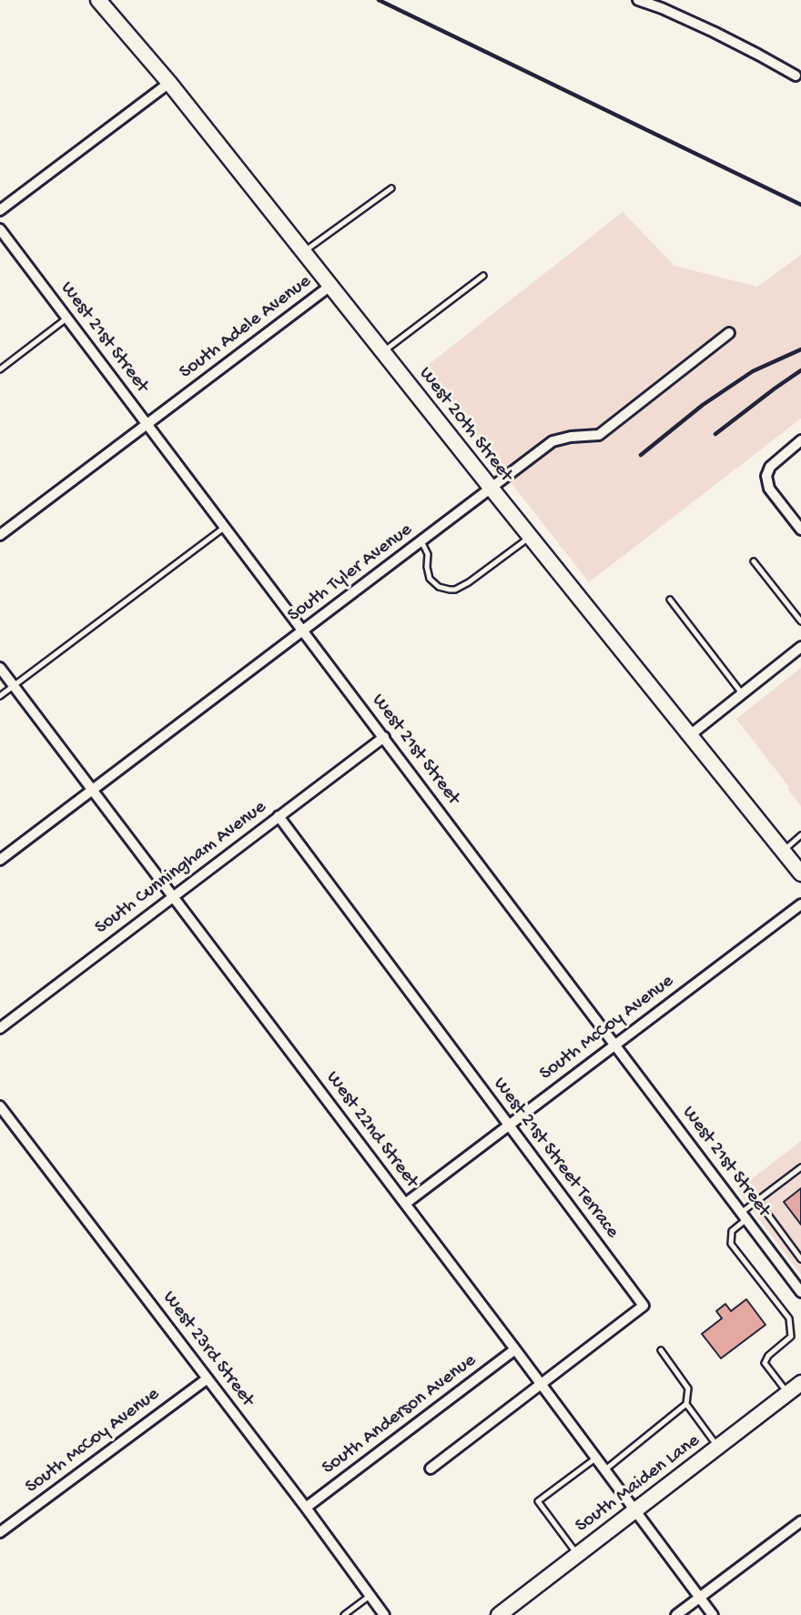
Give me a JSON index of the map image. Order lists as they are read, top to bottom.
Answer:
{
  "streets": {
    "main road": ["West 20th Street", "South Maiden Lane"],
    "street": [
      "South Adele Avenue",
      "West 21st Street",
      "South Tyler Avenue",
      "South Cunningham Avenue",
      "South McCoy Avenue",
      "West 22nd Street",
      "West 21st Street Terrace",
      "West 23rd Street",
      "South Anderson Avenue"
    ]
  },
  "crossings": [
    ["South Adele Avenue", "West 21st Street"],
    ["South Adele Avenue", "West 20th Street"],
    ["West 21st Street", "South Tyler Avenue"],
    ["West 21st Street", "South Cunningham Avenue"],
    ["West 21st Street", "South McCoy Avenue"],
    ["West 20th Street", "South Tyler Avenue"],
    ["South Tyler Avenue", "West 22nd Street"],
    ["South Cunningham Avenue", "West 22nd Street"],
    ["South Cunningham Avenue", "West 21st Street Terrace"],
    ["South McCoy Avenue", "West 22nd Street"],
    ["South McCoy Avenue", "West 21st Street Terrace"],
    ["South McCoy Avenue", "West 23rd Street"],
    ["West 22nd Street", "West 21st Street Terrace"],
    ["West 22nd Street", "South Anderson Avenue"],
    ["West 22nd Street", "South Maiden Lane"],
    ["West 23rd Street", "South Anderson Avenue"]
  ]
}
